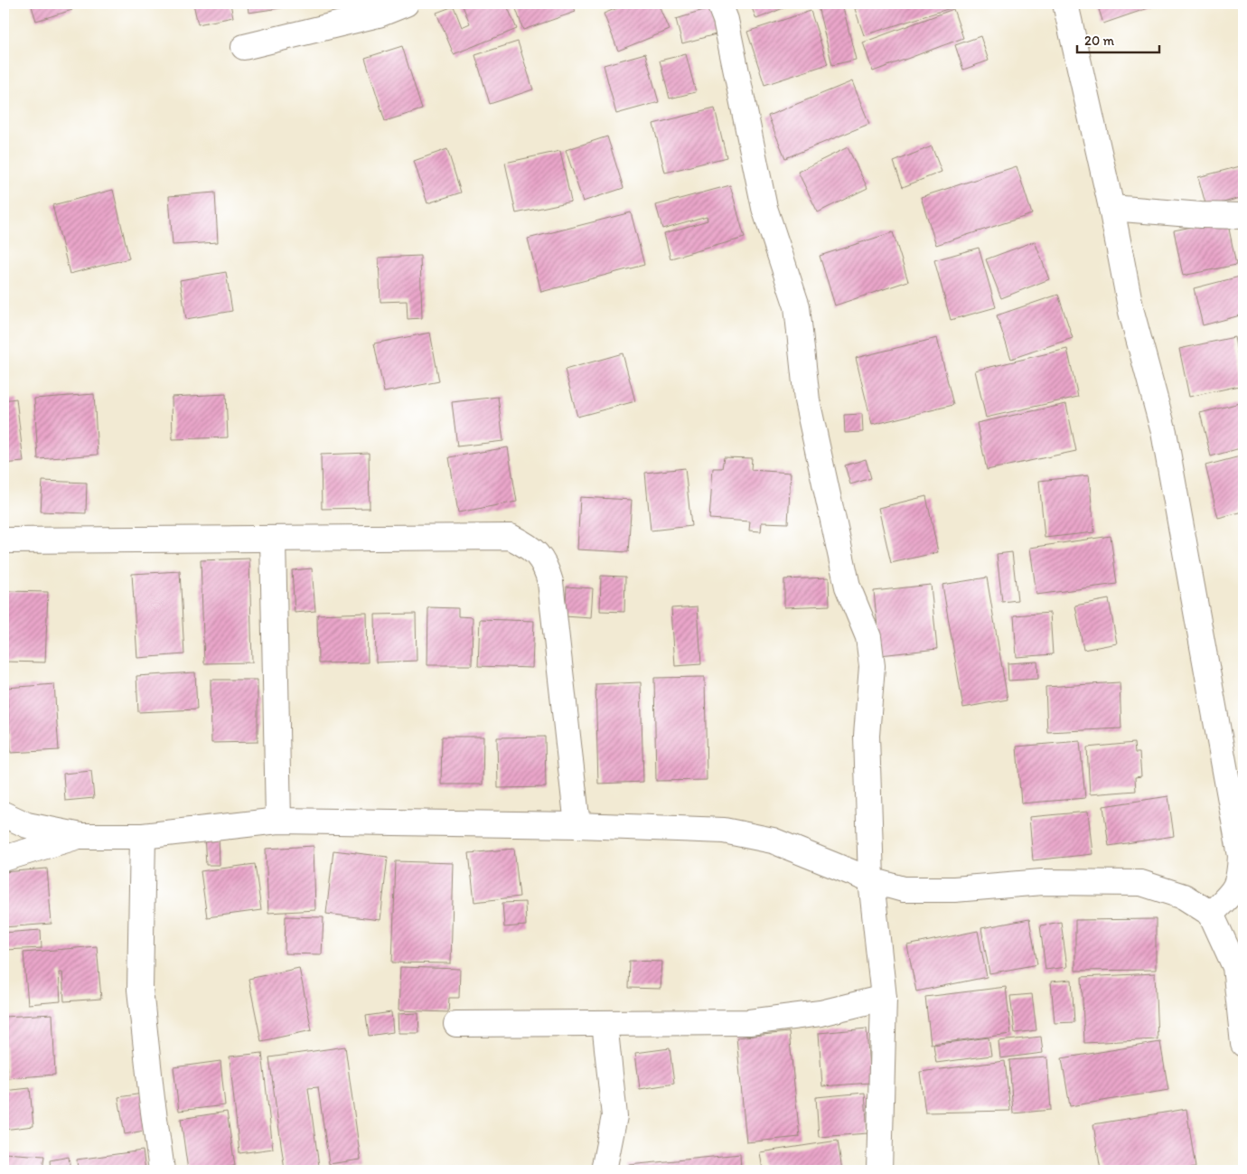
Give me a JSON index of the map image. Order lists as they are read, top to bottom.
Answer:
{
  "scale_bar": "20 m"
}
